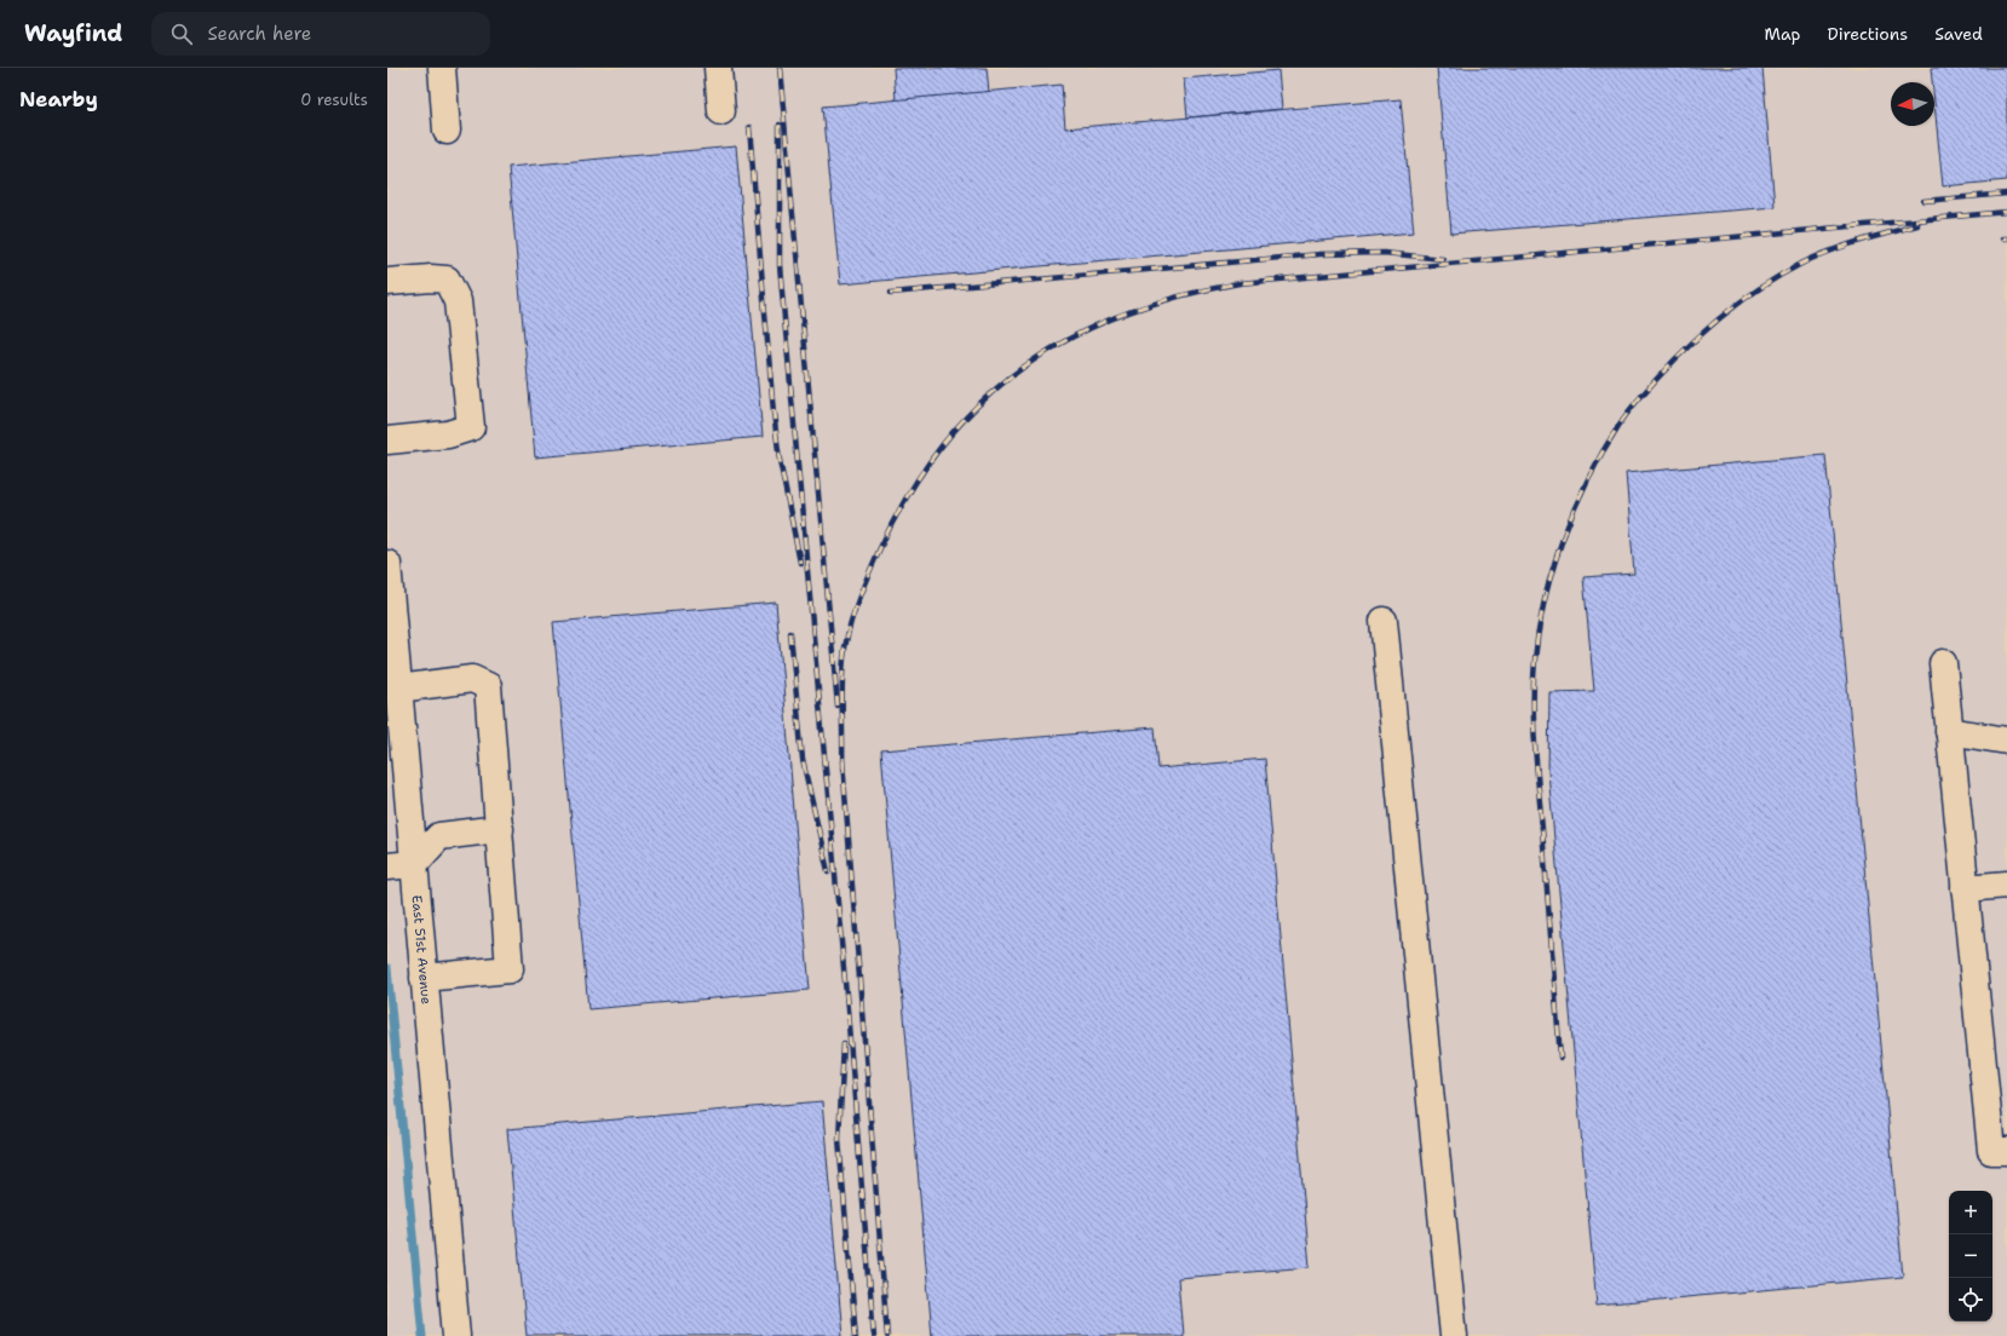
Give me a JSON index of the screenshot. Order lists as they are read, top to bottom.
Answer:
{
  "streets": {
    "street": ["East 51st Avenue"]
  },
  "north": "left",
  "page": {
    "header": "Wayfind",
    "search": "Search here",
    "nav": ["Map", "Directions", "Saved"],
    "heading": ["Nearby", "0 results"],
    "map_buttons": ["+", "−"]
  }
}
